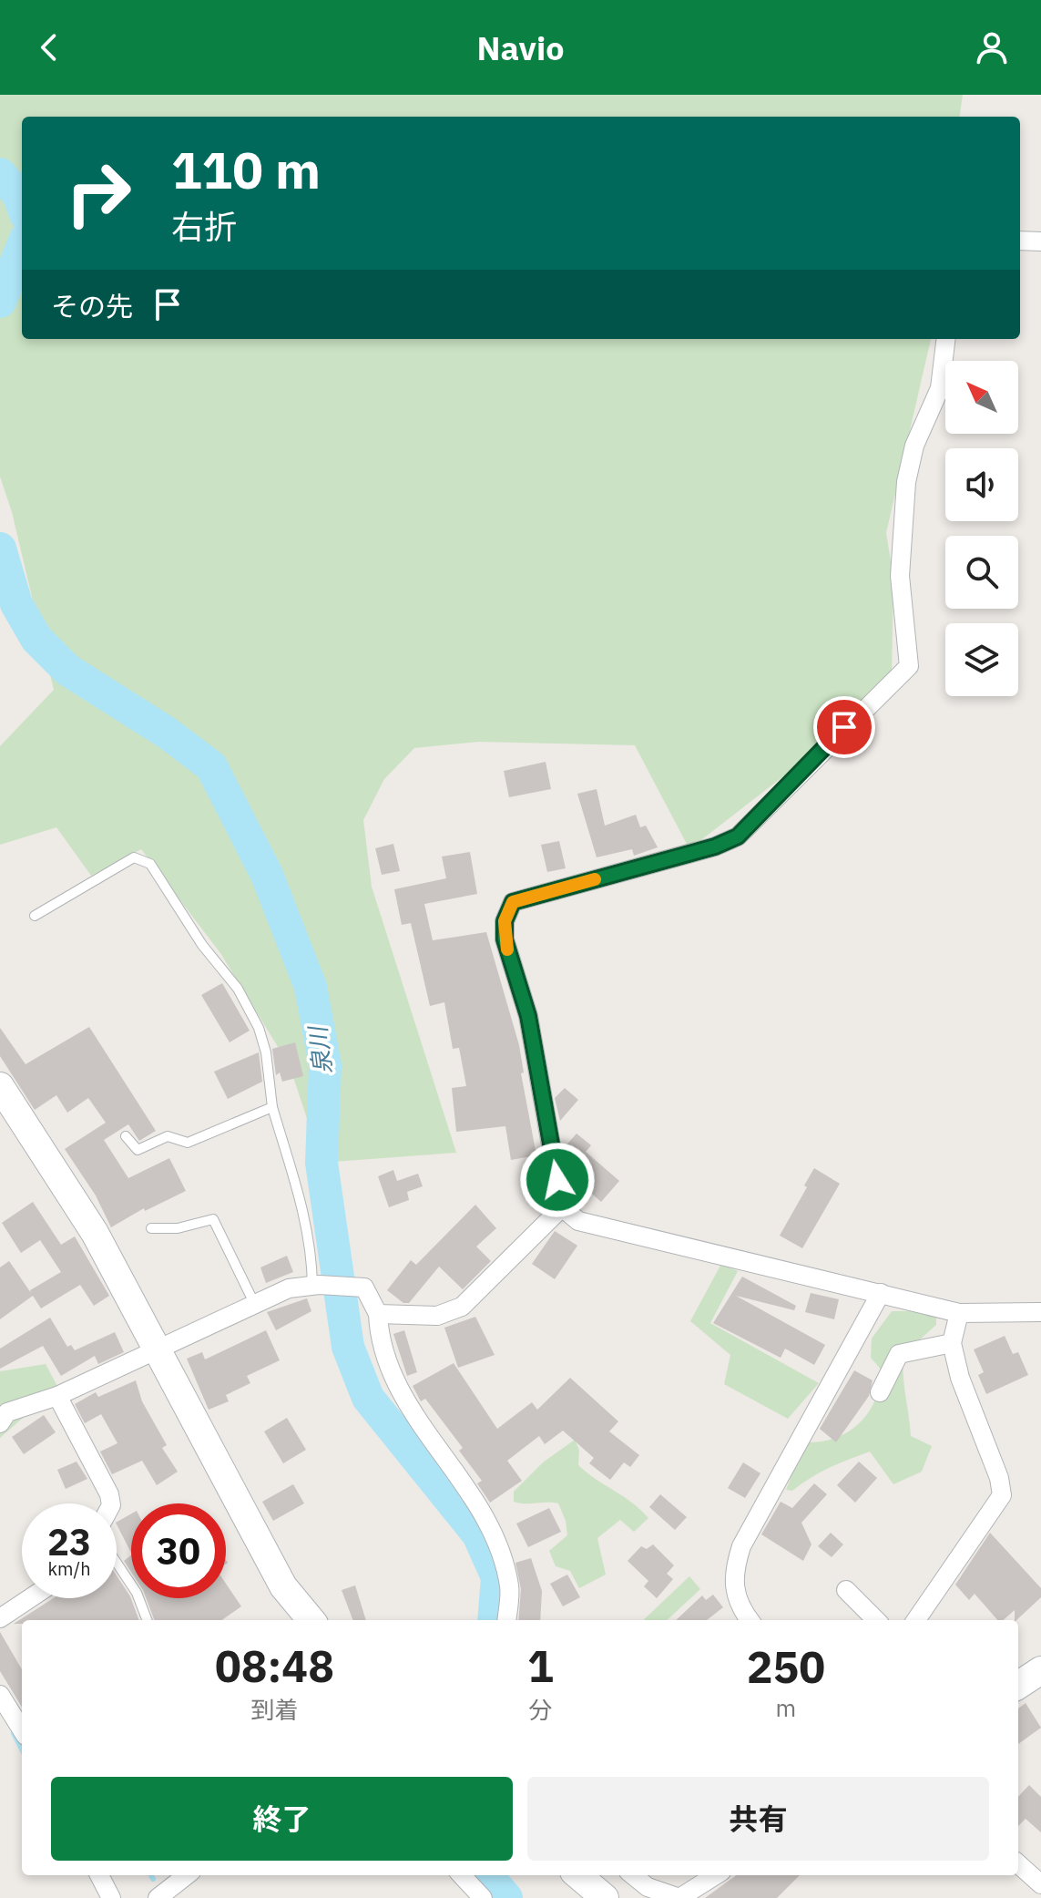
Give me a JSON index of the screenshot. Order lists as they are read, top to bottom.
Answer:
{
  "water": ["泉川"],
  "north": "top left",
  "page": {
    "header": "Navio",
    "turn": ["110 m", "右折"],
    "then": "その先",
    "speed": "23 km/h",
    "limit": "30",
    "eta": [
      "08:48",
      "到着",
      "1",
      "分",
      "250",
      "m"
    ],
    "buttons": ["終了", "共有"]
  }
}
